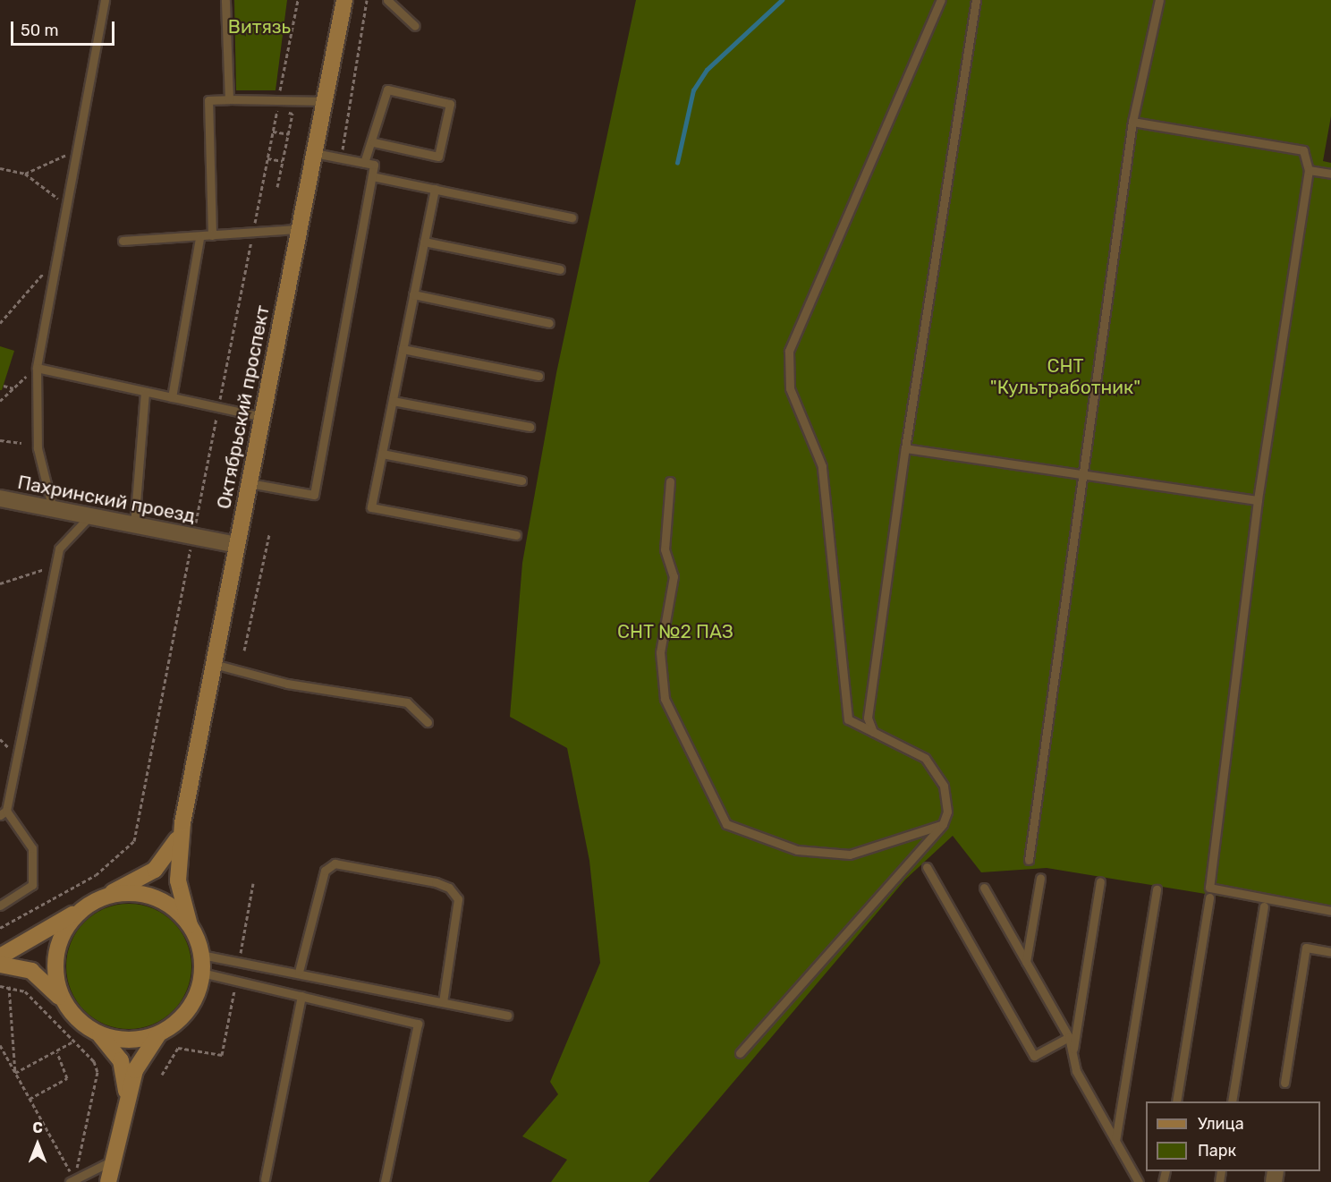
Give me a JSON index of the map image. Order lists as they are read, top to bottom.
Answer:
{
  "streets": {
    "main road": ["Октябрьский проспект"],
    "street": ["Пахринский проезд"]
  },
  "crossings": [
    ["Октябрьский проспект", "Пахринский проезд"]
  ],
  "parks": ["Витязь", "СНТ \"Культработник\"", "СНТ №2 ПАЗ"],
  "legend": ["Улица", "Парк"],
  "scale_bar": "50 m",
  "north": "top"
}
